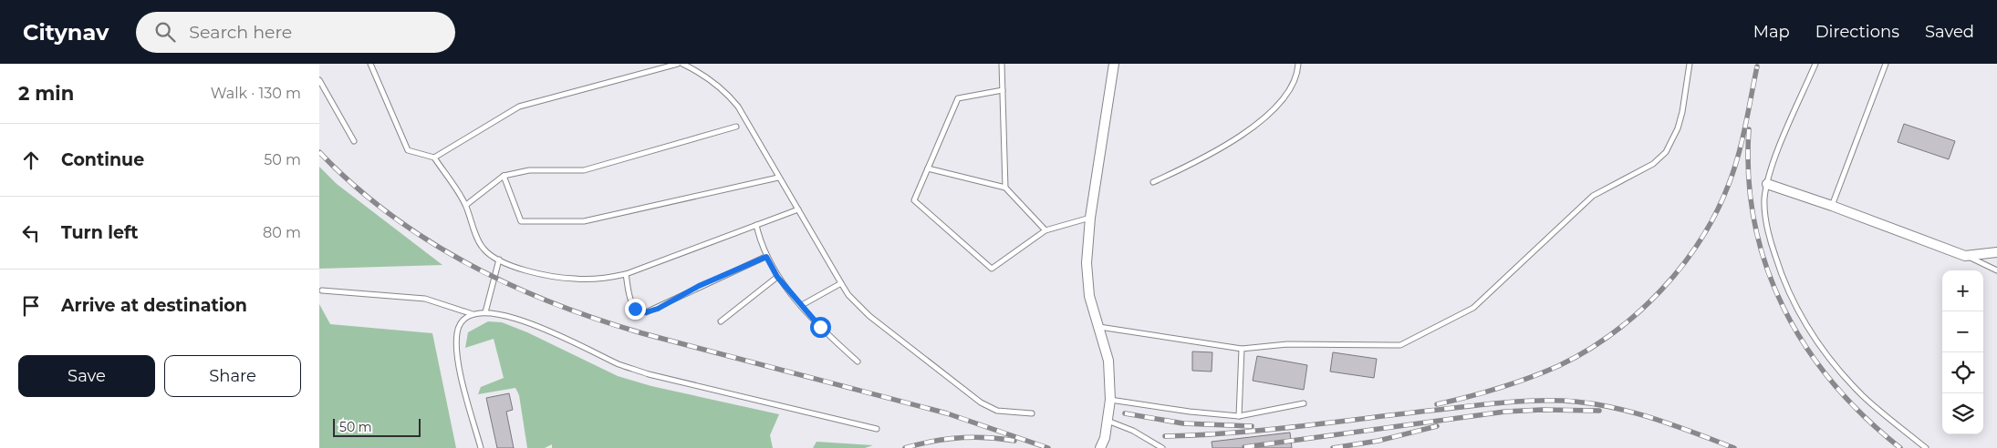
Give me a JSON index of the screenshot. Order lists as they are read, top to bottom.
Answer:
{
  "scale_bar": "50 m",
  "page": {
    "header": "Citynav",
    "search": "Search here",
    "nav": ["Map", "Directions", "Saved"],
    "heading": ["2 min", "Walk · 130 m"],
    "list": [
      ["Continue", "50 m"],
      ["Turn left", "80 m"],
      "Arrive at destination"
    ],
    "map_buttons": ["+", "−"],
    "buttons": ["Save", "Share"],
    "scale": "50 m"
  }
}
